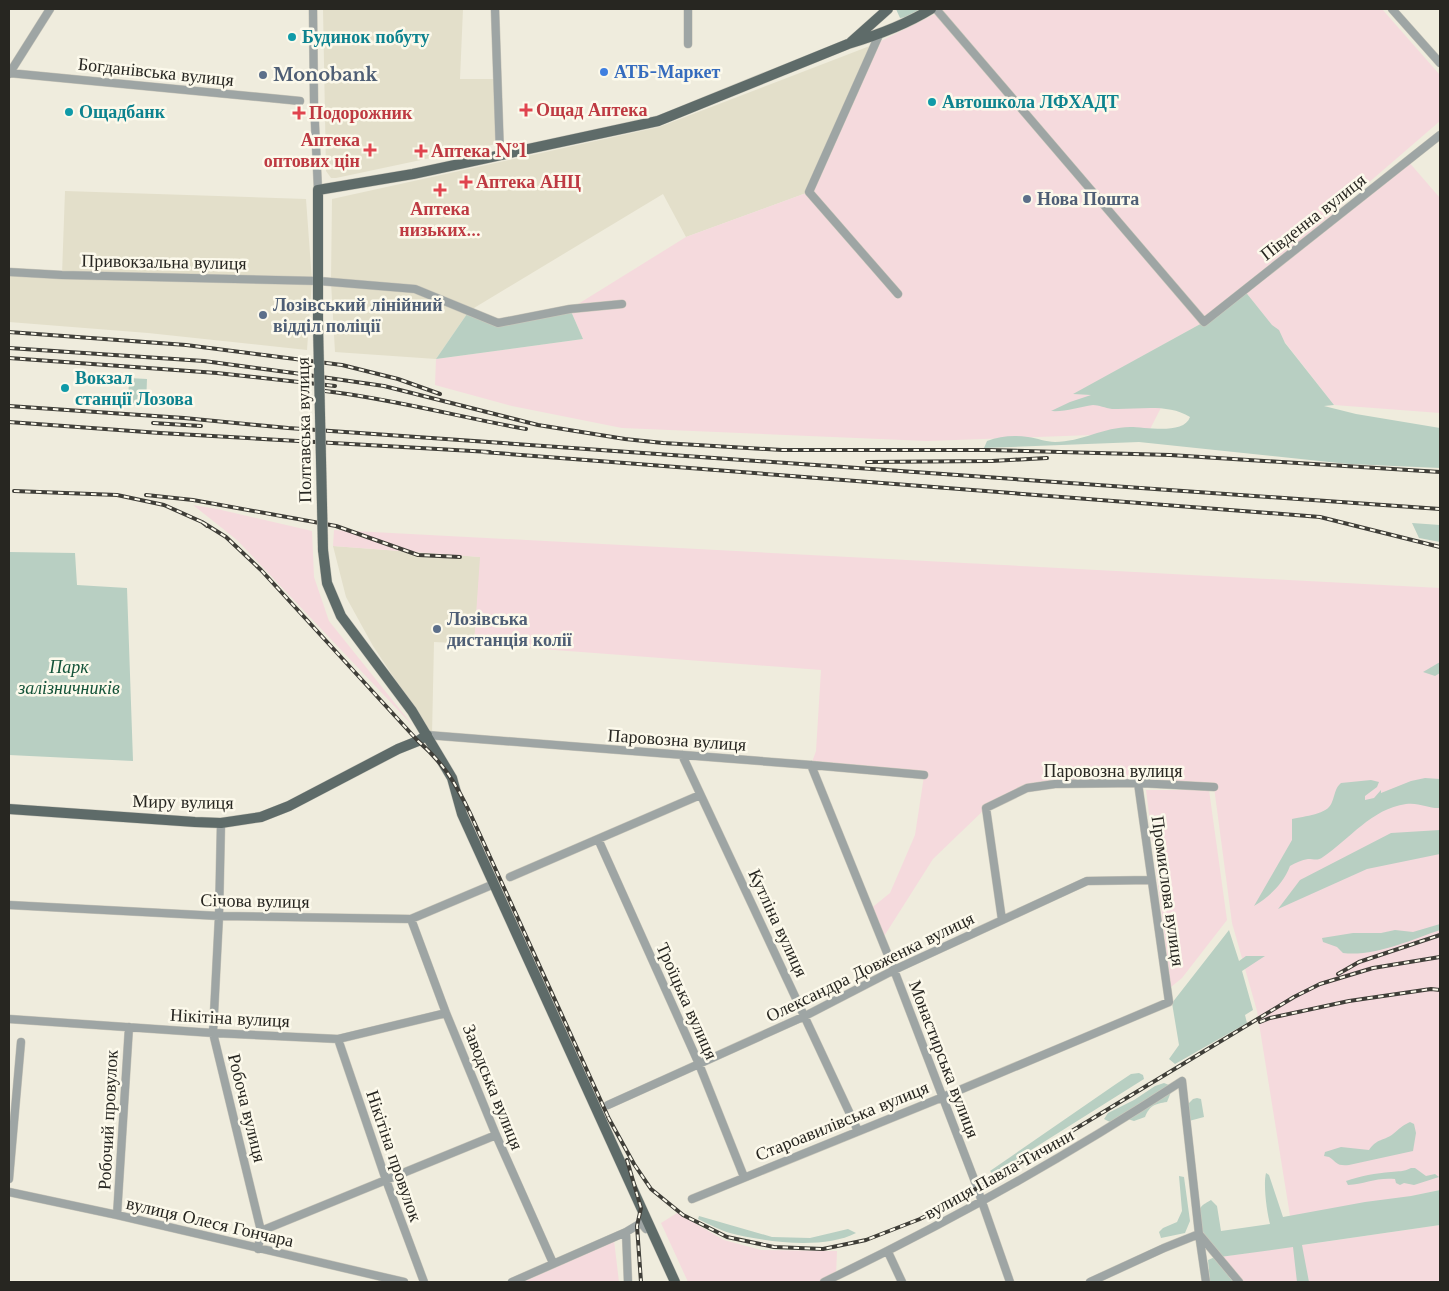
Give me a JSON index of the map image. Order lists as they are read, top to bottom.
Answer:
{
  "streets": {
    "main road": ["Полтавська вулиця", "Миру вулиця"],
    "street": [
      "Богданівська вулиця",
      "Південна вулиця",
      "Привокзальна вулиця",
      "Паровозна вулиця",
      "Промислова вулиця",
      "Січова вулиця",
      "Кутліна вулиця",
      "Олександра Довженка вулиця",
      "Троїцька вулиця",
      "Нікітіна вулиця",
      "Монастирська вулиця",
      "Заводська вулиця",
      "Робоча вулиця",
      "Робочий провулок",
      "Староавилівська вулиця",
      "Нікітіна провулок",
      "вулиця Павла Тичини",
      "вулиця Олеся Гончара"
    ]
  },
  "crossings": [
    ["Привокзальна вулиця", "Полтавська вулиця"],
    ["Полтавська вулиця", "Паровозна вулиця"],
    ["Полтавська вулиця", "Миру вулиця"],
    ["Полтавська вулиця", "Січова вулиця"],
    ["Паровозна вулиця", "Миру вулиця"],
    ["Паровозна вулиця", "Промислова вулиця"],
    ["Паровозна вулиця", "Кутліна вулиця"],
    ["Паровозна вулиця", "Олександра Довженка вулиця"],
    ["Паровозна вулиця", "Монастирська вулиця"],
    ["Миру вулиця", "Робоча вулиця"],
    ["Промислова вулиця", "Олександра Довженка вулиця"],
    ["Промислова вулиця", "Староавилівська вулиця"],
    ["Січова вулиця", "Заводська вулиця"],
    ["Січова вулиця", "Робоча вулиця"],
    ["Кутліна вулиця", "Олександра Довженка вулиця"],
    ["Кутліна вулиця", "Староавилівська вулиця"],
    ["Олександра Довженка вулиця", "Троїцька вулиця"],
    ["Олександра Довженка вулиця", "Монастирська вулиця"],
    ["Троїцька вулиця", "Староавилівська вулиця"],
    ["Нікітіна вулиця", "Заводська вулиця"],
    ["Нікітіна вулиця", "Робоча вулиця"],
    ["Нікітіна вулиця", "Робочий провулок"],
    ["Нікітіна вулиця", "Нікітіна провулок"],
    ["Монастирська вулиця", "Староавилівська вулиця"],
    ["Монастирська вулиця", "вулиця Павла Тичини"],
    ["Робоча вулиця", "вулиця Олеся Гончара"],
    ["Робочий провулок", "вулиця Олеся Гончара"]
  ],
  "parks": ["Парк залізничників"],
  "places": {
    "other": [
      "Будинок побуту",
      "АТБ-Маркет",
      "Monobank",
      "Автошкола ЛФХАДТ",
      "Ощадбанк",
      "Нова Пошта",
      "Лозівський лінійний відділ поліції",
      "Вокзал станції Лозова",
      "Лозівська дистанція колії"
    ],
    "health": [
      "Ощад Аптека",
      "Подорожник",
      "Аптека оптових цін",
      "Аптека №1",
      "Аптека АНЦ",
      "Аптека низьких..."
    ]
  }
}
